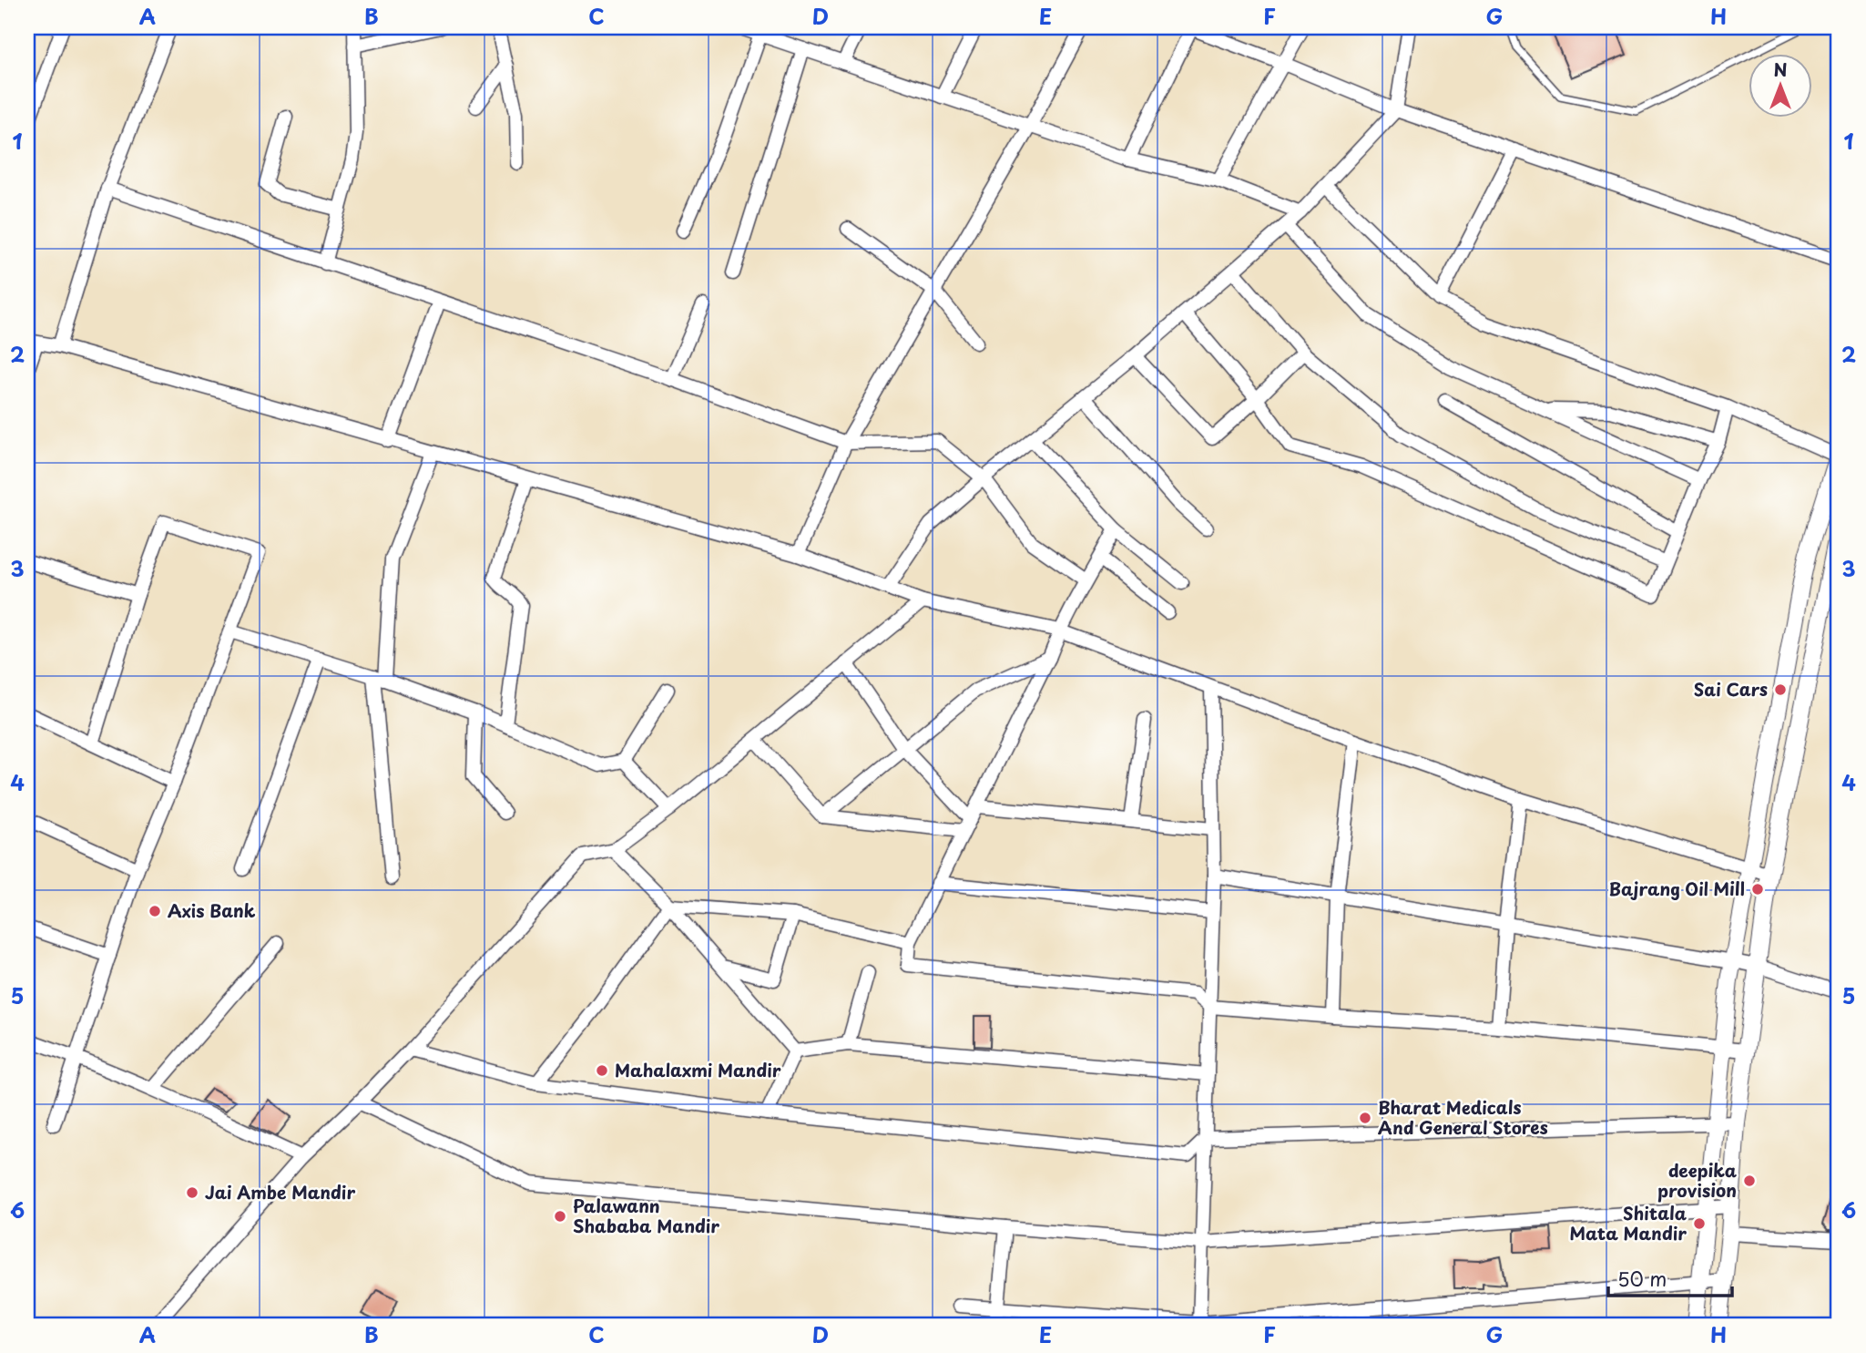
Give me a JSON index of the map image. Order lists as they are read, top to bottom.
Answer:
{
  "places": [
    "Sai Cars",
    "Bajrang Oil Mill",
    "Axis Bank",
    "Mahalaxmi Mandir",
    "Bharat Medicals And General Stores",
    "deepika provision",
    "Jai Ambe Mandir",
    "Palawann Shababa Mandir",
    "Shitala Mata Mandir"
  ],
  "scale_bar": "50 m",
  "north": "top",
  "grid": {
    "columns": [
      "A",
      "B",
      "C",
      "D",
      "E",
      "F",
      "G",
      "H"
    ],
    "rows": [
      "1",
      "2",
      "3",
      "4",
      "5",
      "6"
    ]
  }
}
